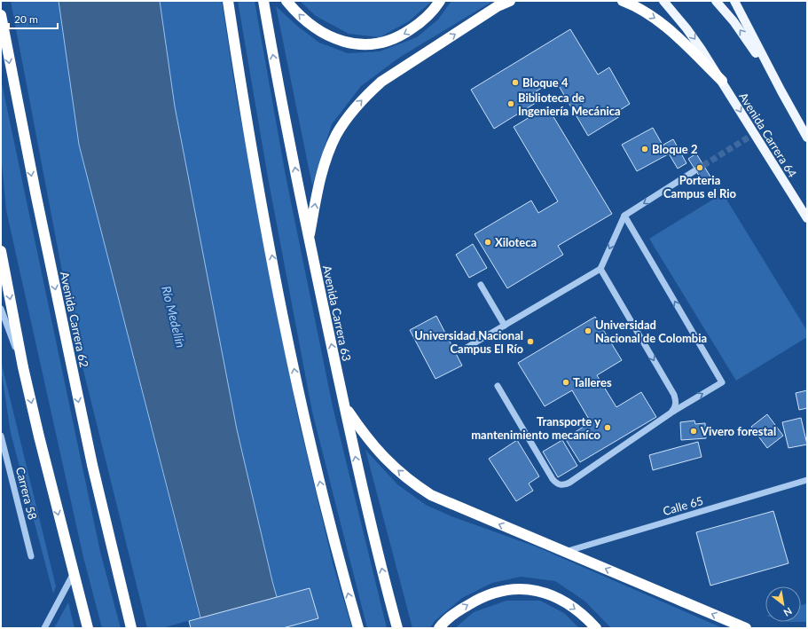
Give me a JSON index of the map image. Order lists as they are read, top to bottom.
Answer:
{
  "streets": {
    "highway": ["Avenida Carrera 63", "Avenida Carrera 62"],
    "main road": ["Avenida Carrera 64"],
    "street": ["Carrera 58", "Calle 65"]
  },
  "water": ["Río Medellín"],
  "places": [
    "Bloque 4",
    "Biblioteca de Ingeniería Mecánica",
    "Bloque 2",
    "Porteria Campus el Rio",
    "Xiloteca",
    "Universidad Nacional de Colombia",
    "Universidad Nacional Campus El Río",
    "Talleres",
    "Transporte y mantenimiento mecaníco",
    "Vivero forestal"
  ],
  "scale_bar": "20 m",
  "north": "bottom right"
}
